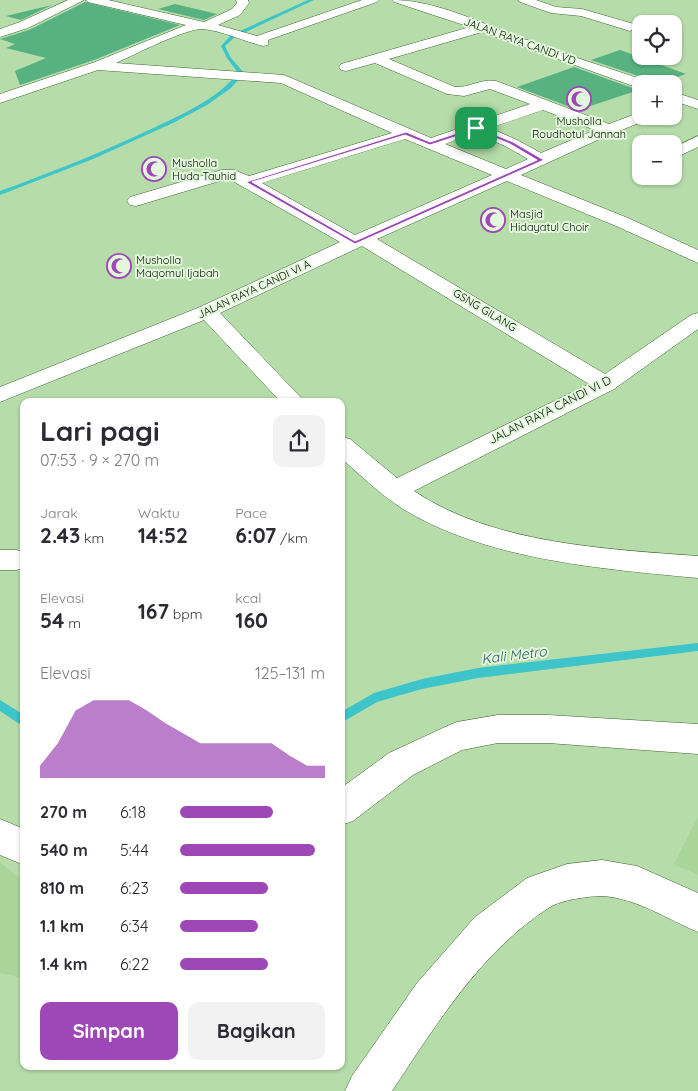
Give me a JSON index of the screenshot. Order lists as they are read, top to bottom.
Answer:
{
  "streets": {
    "street": [
      "JALAN RAYA CANDI VD",
      "JALAN RAYA CANDI VI A",
      "GSNG GILANG",
      "JALAN RAYA CANDI VI D"
    ]
  },
  "crossings": [
    ["JALAN RAYA CANDI VI A", "GSNG GILANG"],
    ["GSNG GILANG", "JALAN RAYA CANDI VI D"]
  ],
  "water": ["Kali Metro"],
  "places": {
    "mosque": [
      "Musholla Roudhotul Jannah",
      "Musholla Huda Tauhid",
      "Masjid Hidayatul Choir",
      "Musholla Maqomul Ijabah"
    ]
  },
  "page": {
    "map_buttons": ["+", "−"],
    "heading": ["Lari pagi", "07:53 · 9 × 270 m"],
    "stats": [
      ["Jarak", "2.43 km"],
      ["Waktu", "14:52"],
      ["Pace", "6:07 /km"],
      ["Elevasi", "54 m"],
      ["167 bpm"],
      ["kcal", "160"]
    ],
    "chart": ["Elevasi", "125–131 m"],
    "list": [
      {
        "name": "270 m",
        "note": "6:18"
      },
      {
        "name": "540 m",
        "note": "5:44"
      },
      {
        "name": "810 m",
        "note": "6:23"
      },
      {
        "name": "1.1 km",
        "note": "6:34"
      },
      {
        "name": "1.4 km",
        "note": "6:22"
      }
    ],
    "buttons": ["Simpan", "Bagikan"]
  }
}
